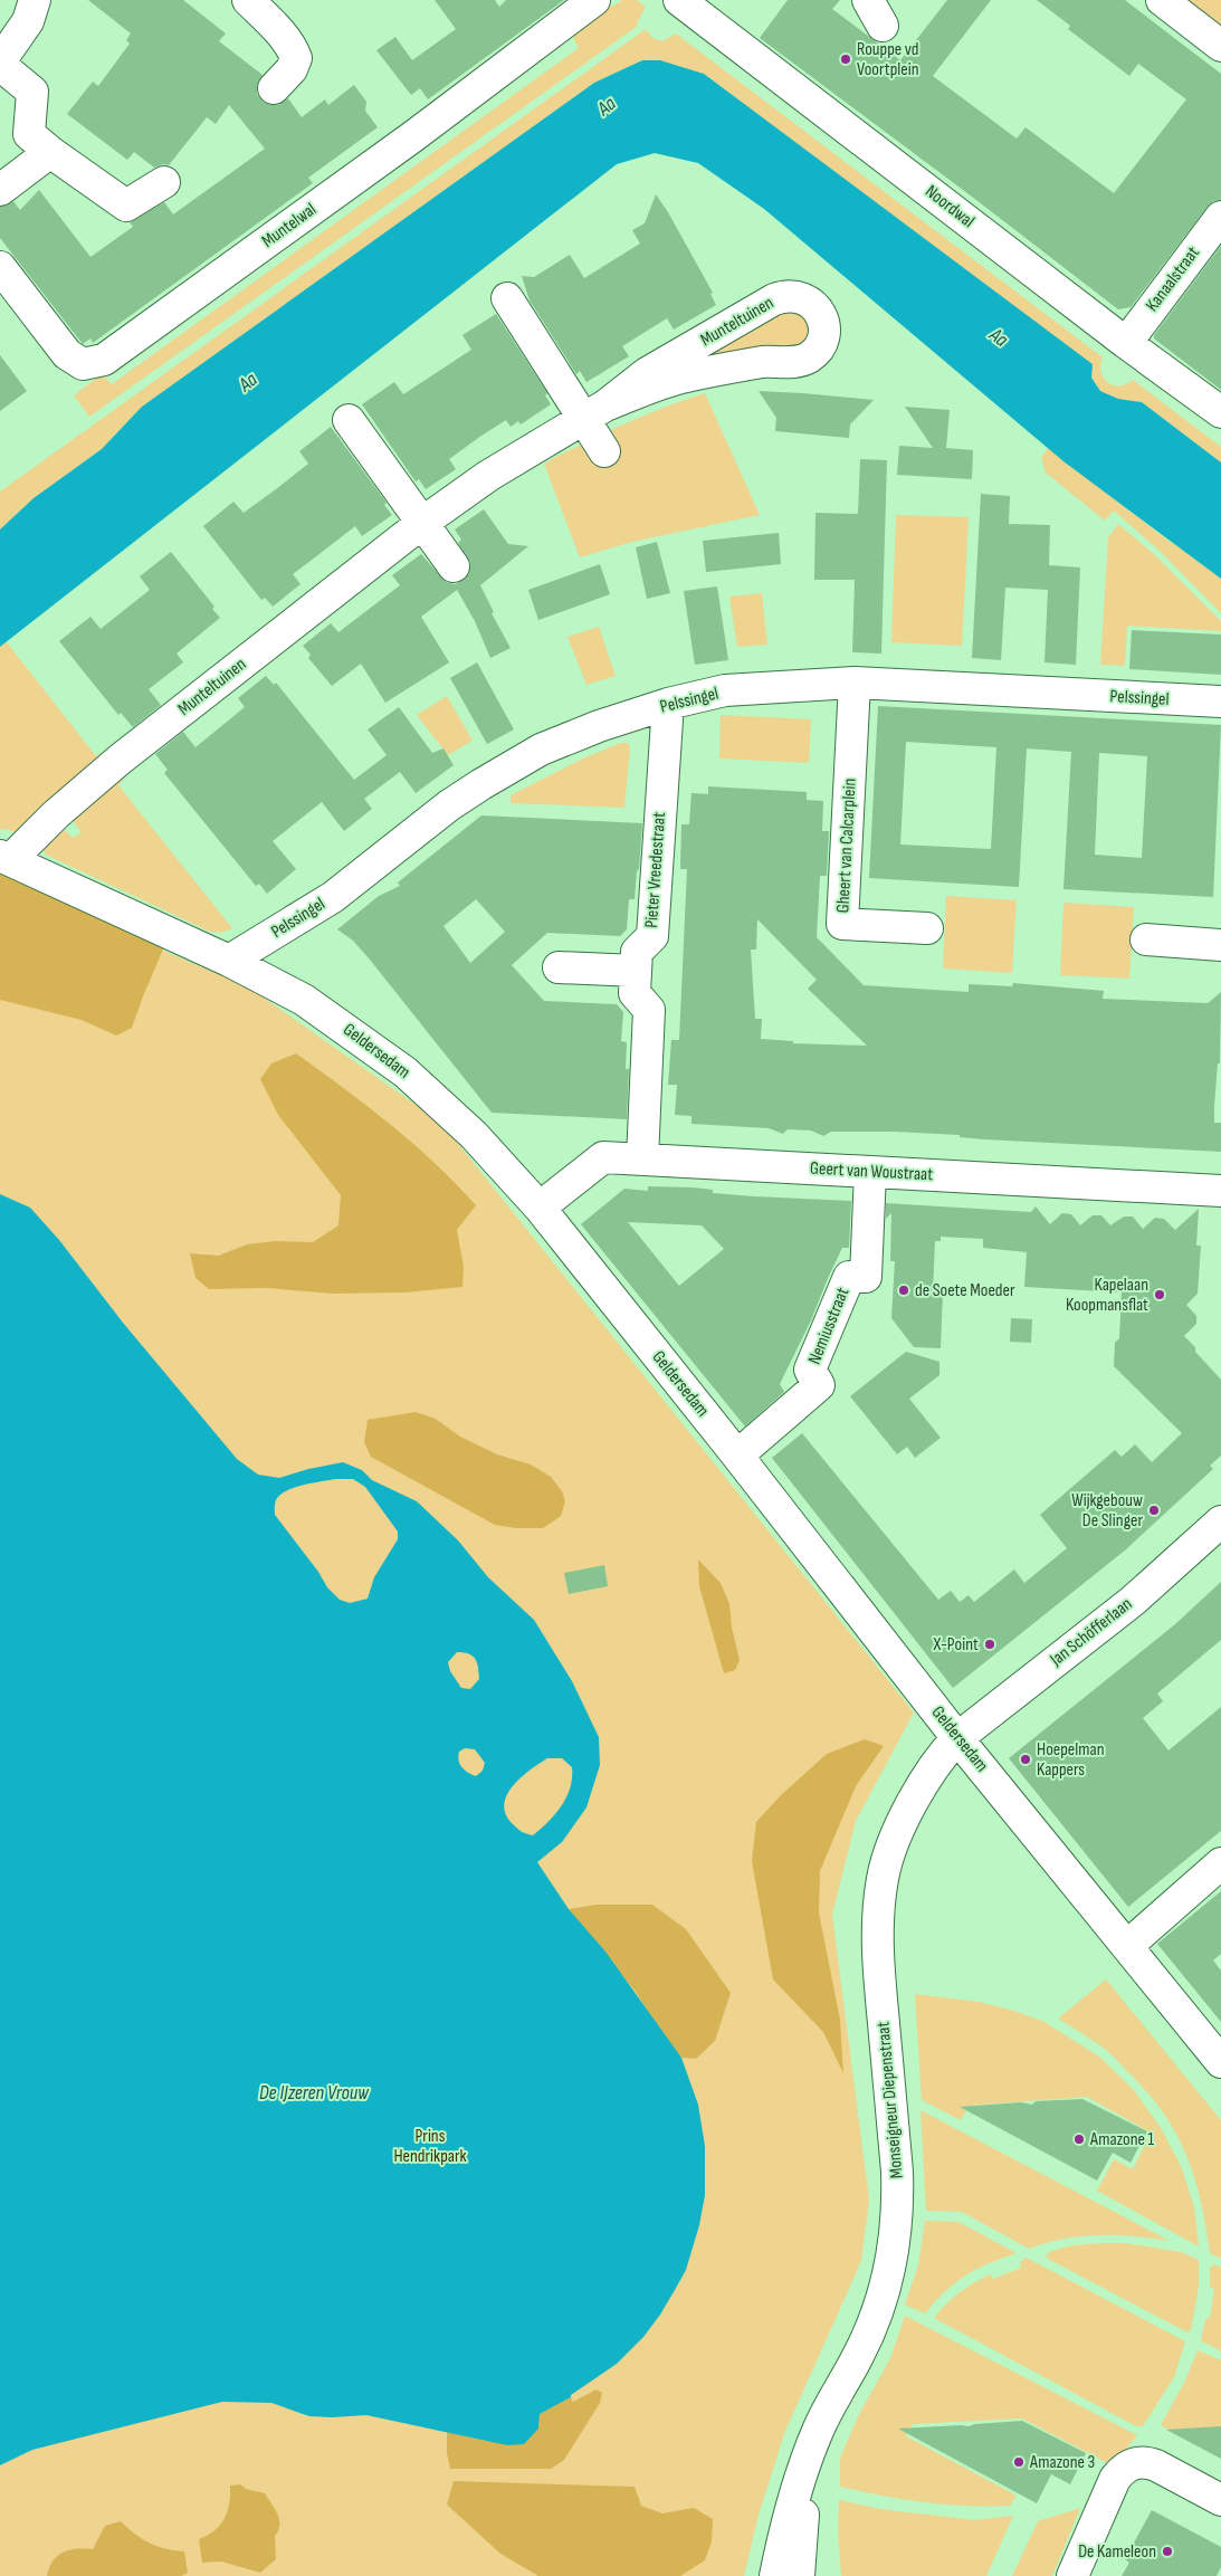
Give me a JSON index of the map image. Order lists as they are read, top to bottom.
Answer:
{
  "streets": {
    "street": [
      "Noordwal",
      "Muntelwal",
      "Kanaalstraat",
      "Munteltuinen",
      "Pelssingel",
      "Gheert van Calcarplein",
      "Pieter Vreedestraat",
      "Geldersedam",
      "Geert van Woustraat",
      "Nemiusstraat",
      "Jan Schöfferlaan",
      "Monseigneur Diepenstraat"
    ]
  },
  "crossings": [
    ["Noordwal", "Kanaalstraat"],
    ["Munteltuinen", "Geldersedam"],
    ["Pelssingel", "Gheert van Calcarplein"],
    ["Pelssingel", "Pieter Vreedestraat"],
    ["Pelssingel", "Geldersedam"],
    ["Pieter Vreedestraat", "Geert van Woustraat"],
    ["Geldersedam", "Geert van Woustraat"],
    ["Geldersedam", "Nemiusstraat"],
    ["Geldersedam", "Jan Schöfferlaan"],
    ["Geldersedam", "Monseigneur Diepenstraat"],
    ["Geert van Woustraat", "Nemiusstraat"],
    ["Jan Schöfferlaan", "Monseigneur Diepenstraat"]
  ],
  "water": ["Aa", "De IJzeren Vrouw"],
  "parks": ["Prins Hendrikpark"],
  "places": [
    "Rouppe vd Voortplein",
    "de Soete Moeder",
    "Kapelaan Koopmansflat",
    "Wijkgebouw De Slinger",
    "X-Point",
    "Hoepelman Kappers",
    "Amazone 1",
    "Amazone 3",
    "De Kameleon"
  ]
}
